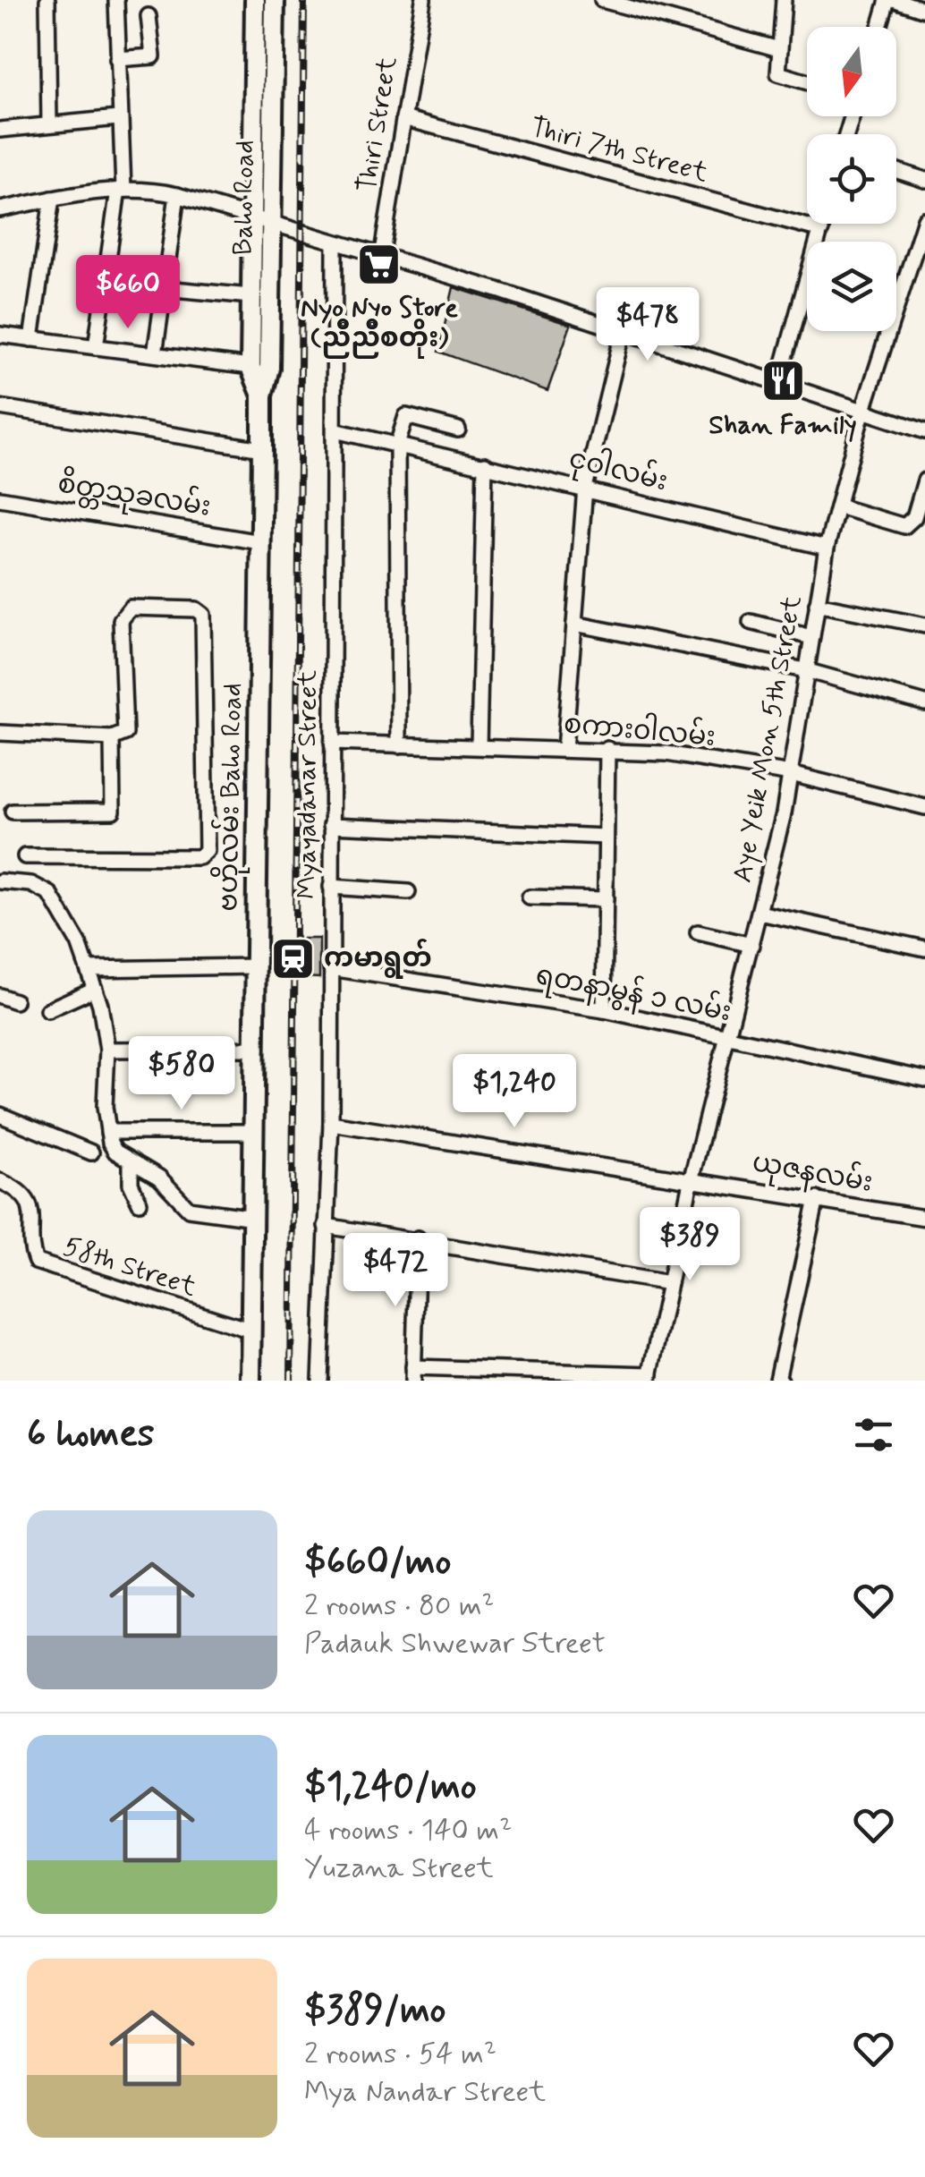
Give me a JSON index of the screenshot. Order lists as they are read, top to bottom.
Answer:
{
  "streets": {
    "main road": ["Baho Road", "ဗဟိုလမ်း Baho Road"],
    "street": [
      "Thiri Street",
      "Thiri 7th Street",
      "ငုဝါလမ်း",
      "စိတ္တသုခလမ်း",
      "စကား၀ါလမ်း",
      "Aye Yeik Mon 5th Street",
      "Myayadanar Street",
      "ရတနာမွန် ၁ လမ်း",
      "ယုဇနလမ်း",
      "58th Street"
    ]
  },
  "crossings": [
    ["Thiri Street", "Thiri 7th Street"],
    ["Baho Road", "ဗဟိုလမ်း Baho Road"],
    ["ငုဝါလမ်း", "Aye Yeik Mon 5th Street"],
    ["ငုဝါလမ်း", "Myayadanar Street"],
    ["စိတ္တသုခလမ်း", "ဗဟိုလမ်း Baho Road"],
    ["စကား၀ါလမ်း", "Aye Yeik Mon 5th Street"],
    ["စကား၀ါလမ်း", "Myayadanar Street"],
    ["Aye Yeik Mon 5th Street", "ရတနာမွန် ၁ လမ်း"],
    ["Aye Yeik Mon 5th Street", "ယုဇနလမ်း"],
    ["Myayadanar Street", "ရတနာမွန် ၁ လမ်း"],
    ["Myayadanar Street", "ယုဇနလမ်း"],
    ["ဗဟိုလမ်း Baho Road", "58th Street"]
  ],
  "places": {
    "supermarket": ["Nyo Nyo Store (ညိဳညိဳစတိုး)"],
    "restaurant": ["Shan Family"],
    "station": ["ကမာရွတ်"]
  },
  "north": "bottom",
  "page": {
    "price": [
      "$660",
      "$478",
      "$580",
      "$1,240",
      "$389",
      "$472"
    ],
    "heading": "6 homes",
    "list": [
      {
        "name": "$660/mo",
        "note": "2 rooms · 80 m² · Padauk Shwewar Street"
      },
      {
        "name": "$1,240/mo",
        "note": "4 rooms · 140 m² · Yuzana Street"
      },
      {
        "name": "$389/mo",
        "note": "2 rooms · 54 m² · Mya Nandar Street"
      }
    ]
  }
}
